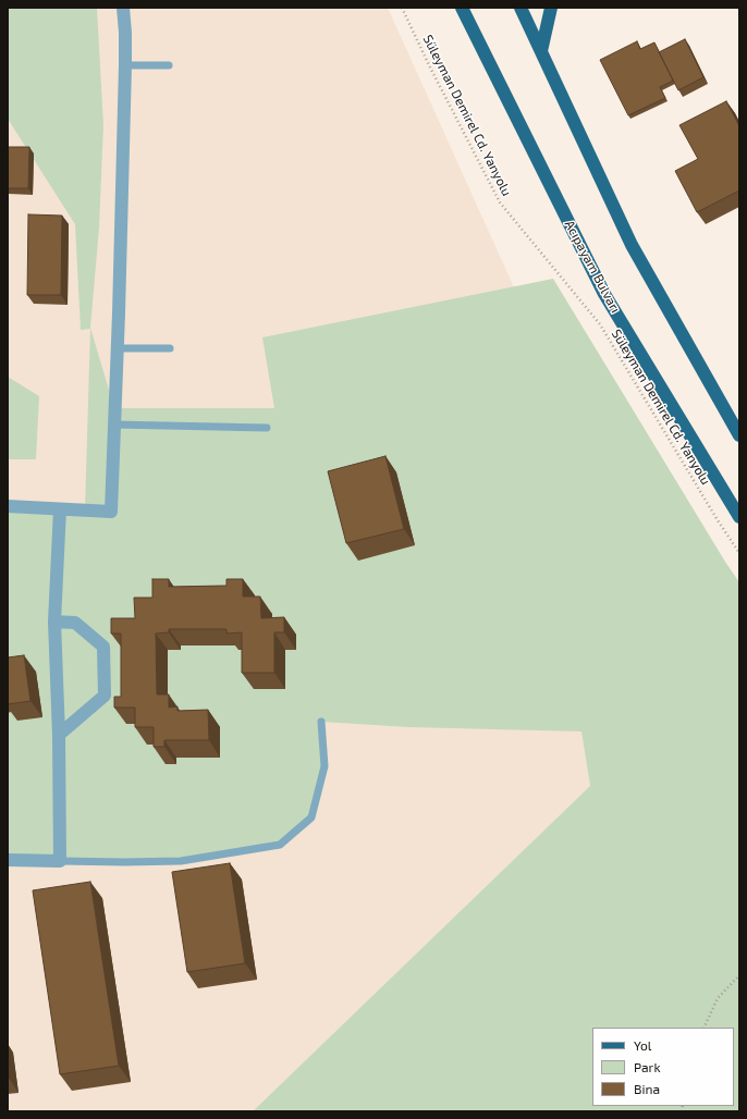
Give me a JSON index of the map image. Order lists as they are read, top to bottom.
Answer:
{
  "streets": {
    "main road": ["Acıpayam Bulvarı"],
    "path": ["Süleyman Demirel Cd. Yanyolu"]
  },
  "legend": ["Yol", "Park", "Bina"]
}
